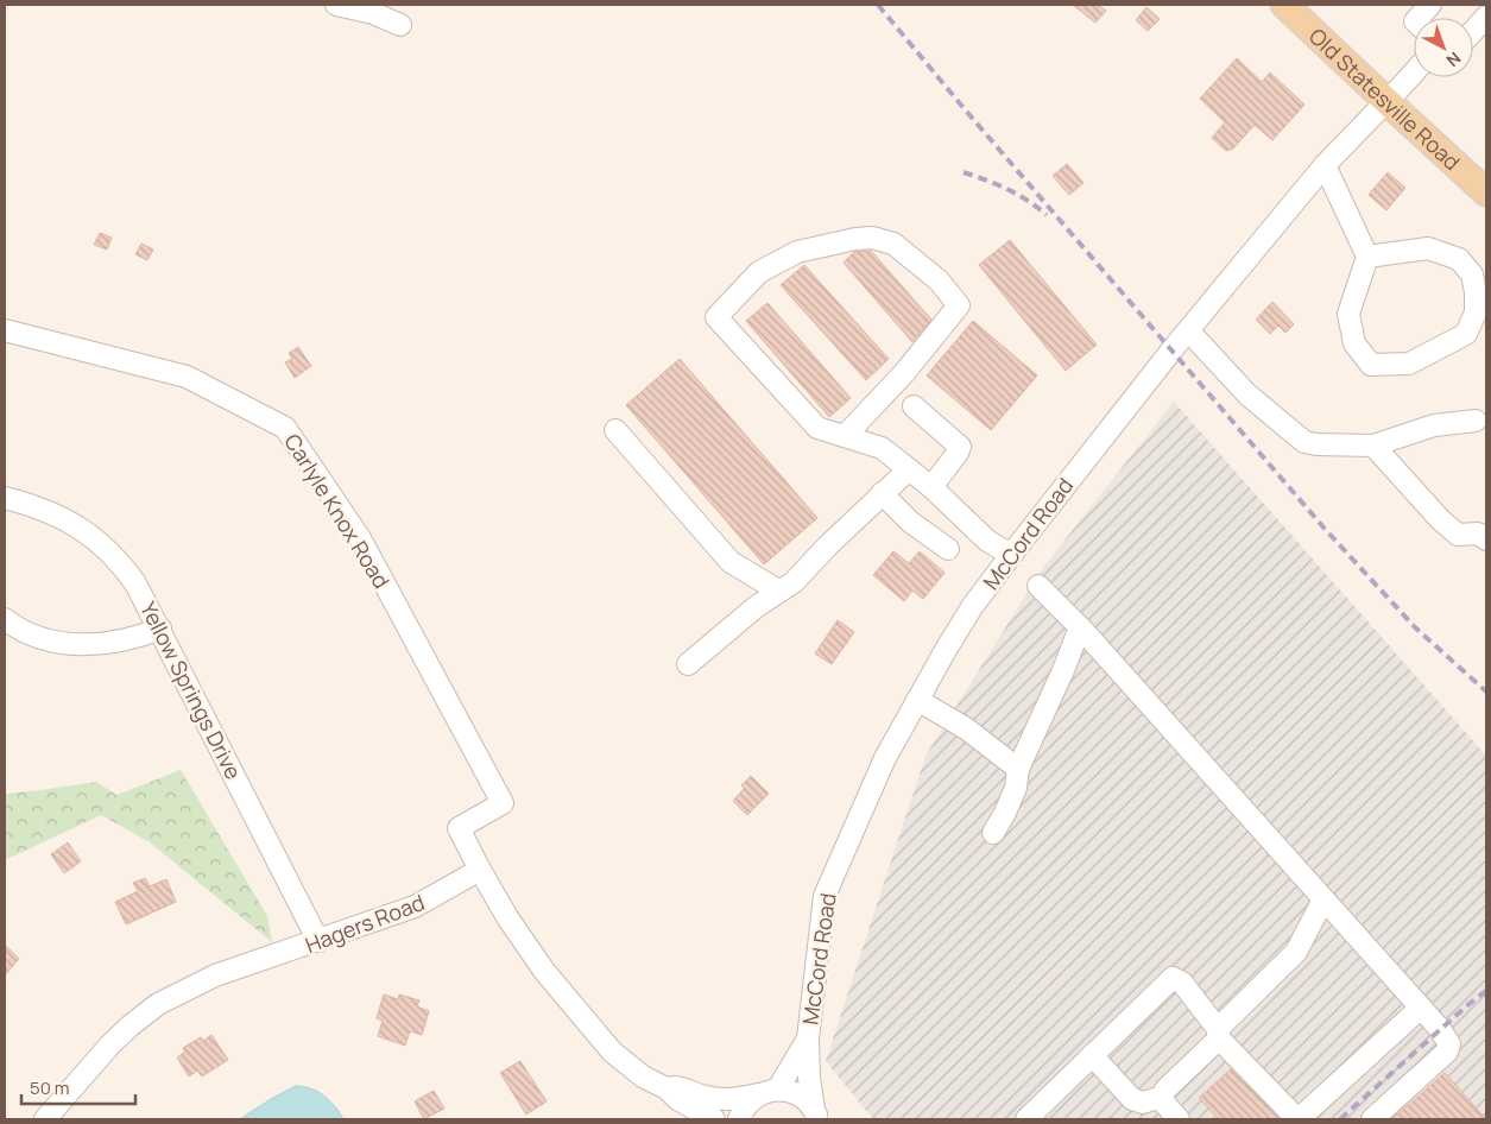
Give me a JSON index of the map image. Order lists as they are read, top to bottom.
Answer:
{
  "streets": {
    "main road": ["Old Statesville Road"],
    "street": [
      "Carlyle Knox Road",
      "McCord Road",
      "Yellow Springs Drive",
      "Hagers Road"
    ]
  },
  "crossings": [
    ["Old Statesville Road", "McCord Road"],
    ["Carlyle Knox Road", "Hagers Road"],
    ["Yellow Springs Drive", "Hagers Road"]
  ],
  "scale_bar": "50 m",
  "north": "bottom right"
}
